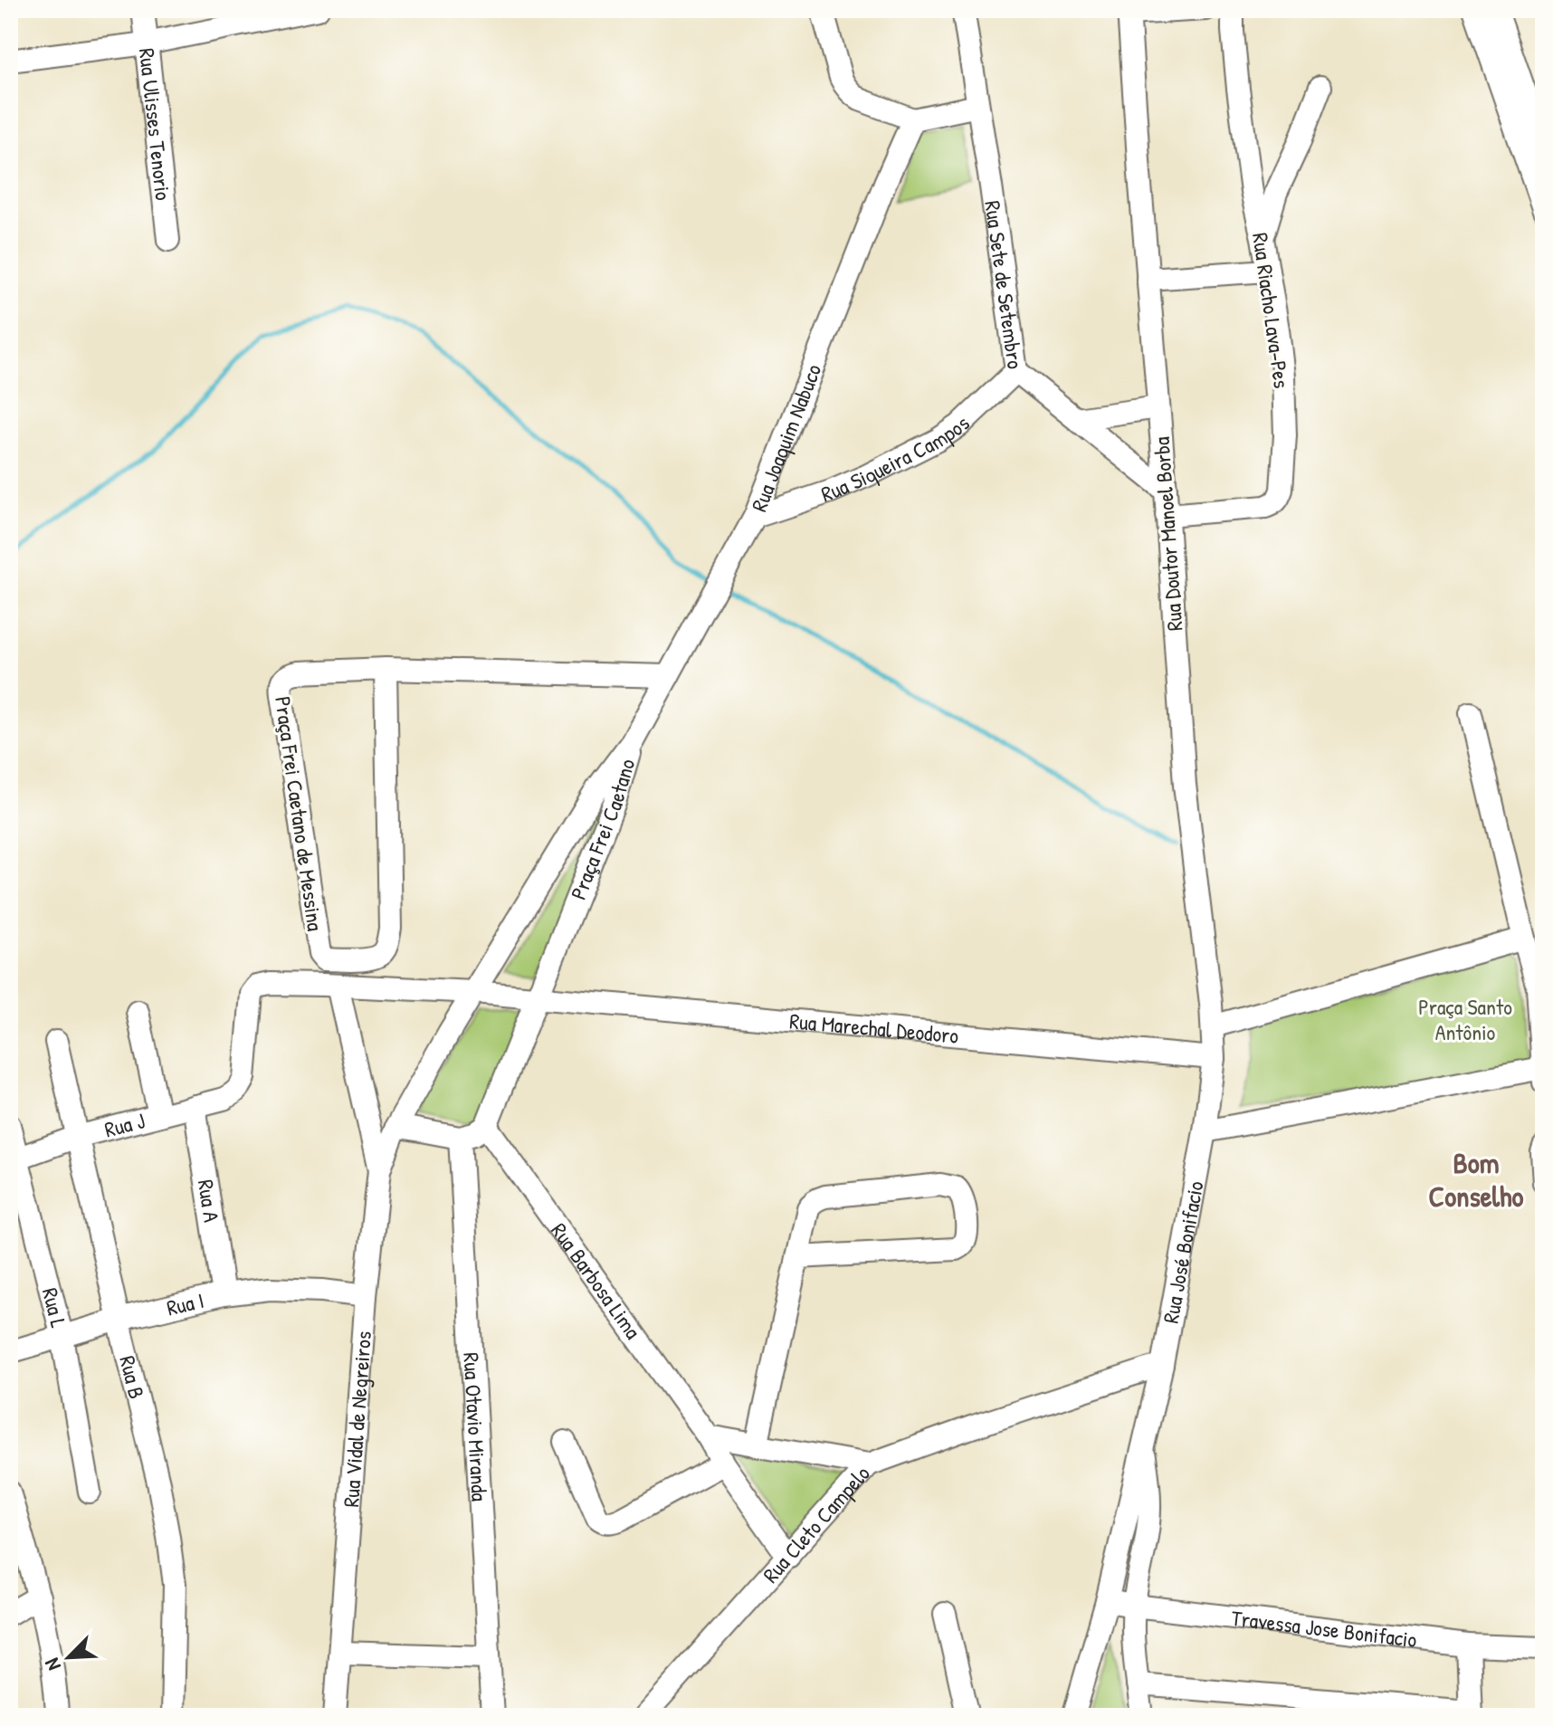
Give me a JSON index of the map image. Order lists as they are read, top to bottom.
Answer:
{
  "streets": {
    "street": [
      "Rua Ulisses Tenorio",
      "Rua Sete de Setembro",
      "Rua Riacho Lava-Pes",
      "Rua Joaquim Nabuco",
      "Rua Siqueira Campos",
      "Rua Doutor Manoel Borba",
      "Praça Frei Caetano de Messina",
      "Praça Frei Caetano",
      "Rua Marechal Deodoro",
      "Rua J",
      "Rua A",
      "Rua José Bonifacio",
      "Rua Barbosa Lima",
      "Rua I",
      "Rua L",
      "Rua B",
      "Rua Vidal de Negreiros",
      "Rua Otavio Miranda",
      "Rua Cleto Campelo",
      "Travessa Jose Bonifacio"
    ]
  },
  "crossings": [
    ["Rua Sete de Setembro", "Rua Siqueira Campos"],
    ["Rua Sete de Setembro", "Rua Doutor Manoel Borba"],
    ["Rua Riacho Lava-Pes", "Rua Doutor Manoel Borba"],
    ["Rua Joaquim Nabuco", "Rua Siqueira Campos"],
    ["Rua Joaquim Nabuco", "Praça Frei Caetano de Messina"],
    ["Rua Joaquim Nabuco", "Praça Frei Caetano"],
    ["Rua Doutor Manoel Borba", "Rua Marechal Deodoro"],
    ["Rua Doutor Manoel Borba", "Rua José Bonifacio"],
    ["Praça Frei Caetano de Messina", "Rua J"],
    ["Praça Frei Caetano", "Rua Marechal Deodoro"],
    ["Praça Frei Caetano", "Rua Barbosa Lima"],
    ["Praça Frei Caetano", "Rua Vidal de Negreiros"],
    ["Rua Marechal Deodoro", "Rua José Bonifacio"],
    ["Rua J", "Rua A"],
    ["Rua J", "Rua L"],
    ["Rua J", "Rua B"],
    ["Rua A", "Rua I"],
    ["Rua José Bonifacio", "Rua Cleto Campelo"],
    ["Rua José Bonifacio", "Travessa Jose Bonifacio"],
    ["Rua Barbosa Lima", "Rua Cleto Campelo"],
    ["Rua I", "Rua L"],
    ["Rua I", "Rua B"],
    ["Rua I", "Rua Vidal de Negreiros"]
  ],
  "districts": ["Bom Conselho"],
  "parks": ["Praça Santo Antônio"],
  "north": "bottom left"
}
